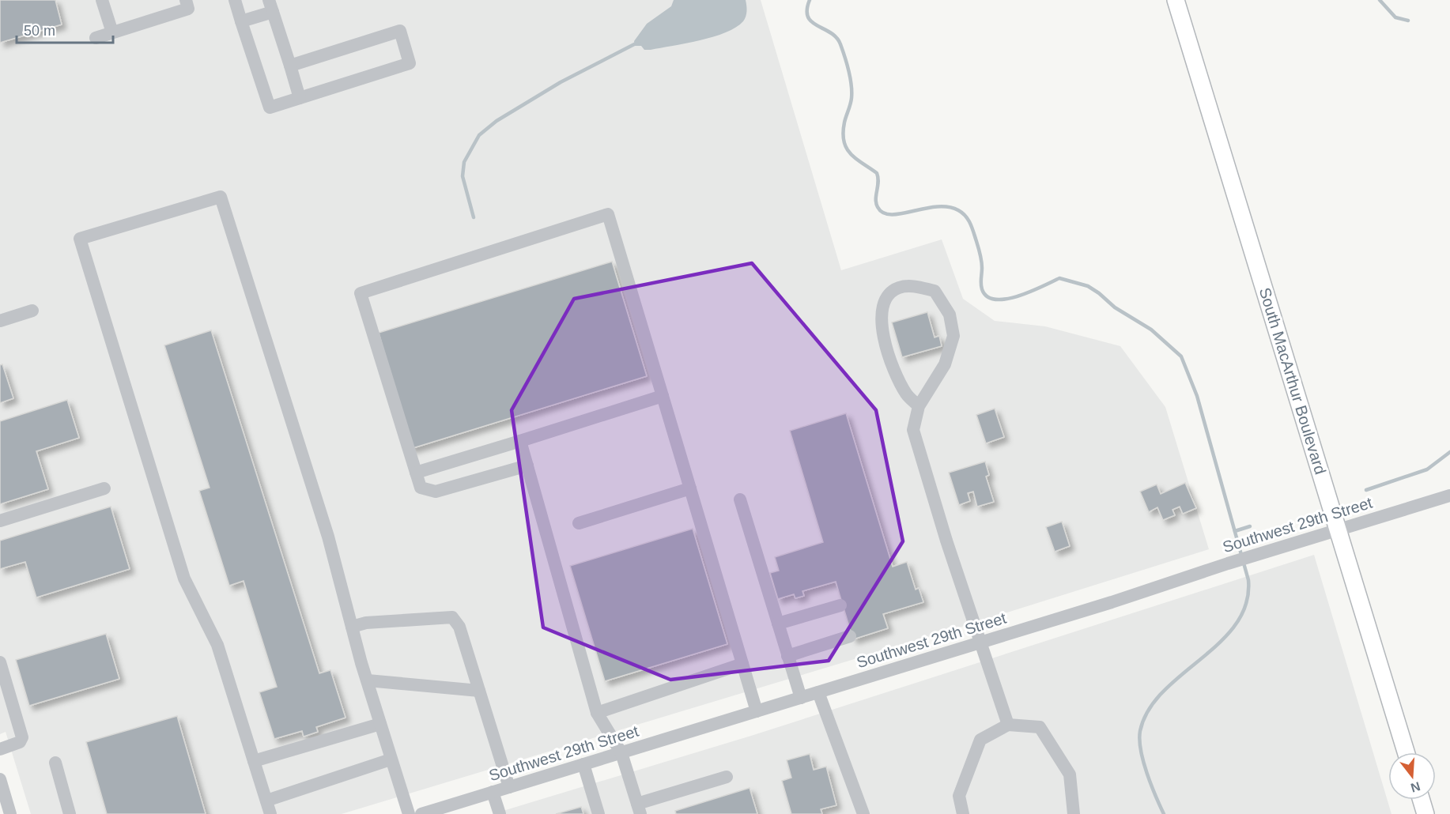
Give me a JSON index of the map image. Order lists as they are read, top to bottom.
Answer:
{
  "streets": {
    "main road": ["South MacArthur Boulevard"],
    "street": ["Southwest 29th Street"]
  },
  "crossings": [
    ["South MacArthur Boulevard", "Southwest 29th Street"]
  ],
  "scale_bar": "50 m",
  "north": "bottom"
}
